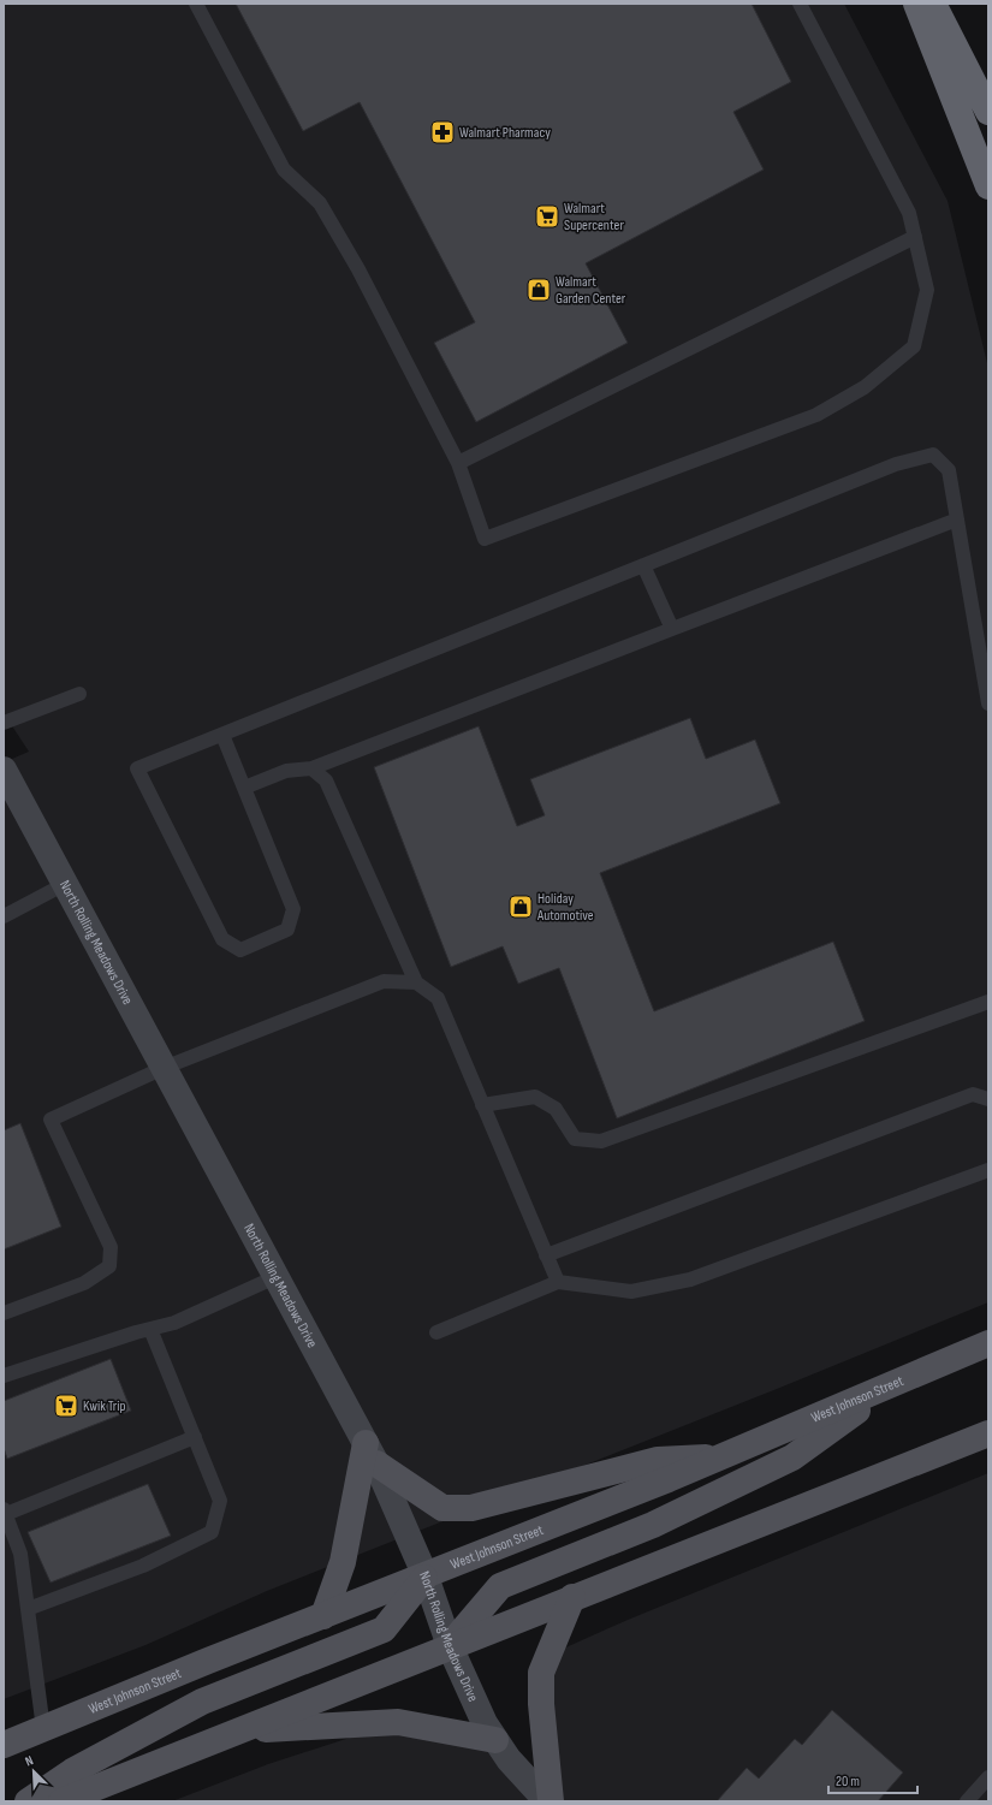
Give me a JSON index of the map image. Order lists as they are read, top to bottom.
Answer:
{
  "streets": {
    "main road": ["North Rolling Meadows Drive", "West Johnson Street"]
  },
  "crossings": [
    ["North Rolling Meadows Drive", "West Johnson Street"]
  ],
  "places": {
    "pharmacy": ["Walmart Pharmacy"],
    "supermarket": ["Walmart Supercenter", "Kwik Trip"],
    "shop": ["Walmart Garden Center", "Holiday Automotive"]
  },
  "scale_bar": "20 m",
  "north": "top left"
}
